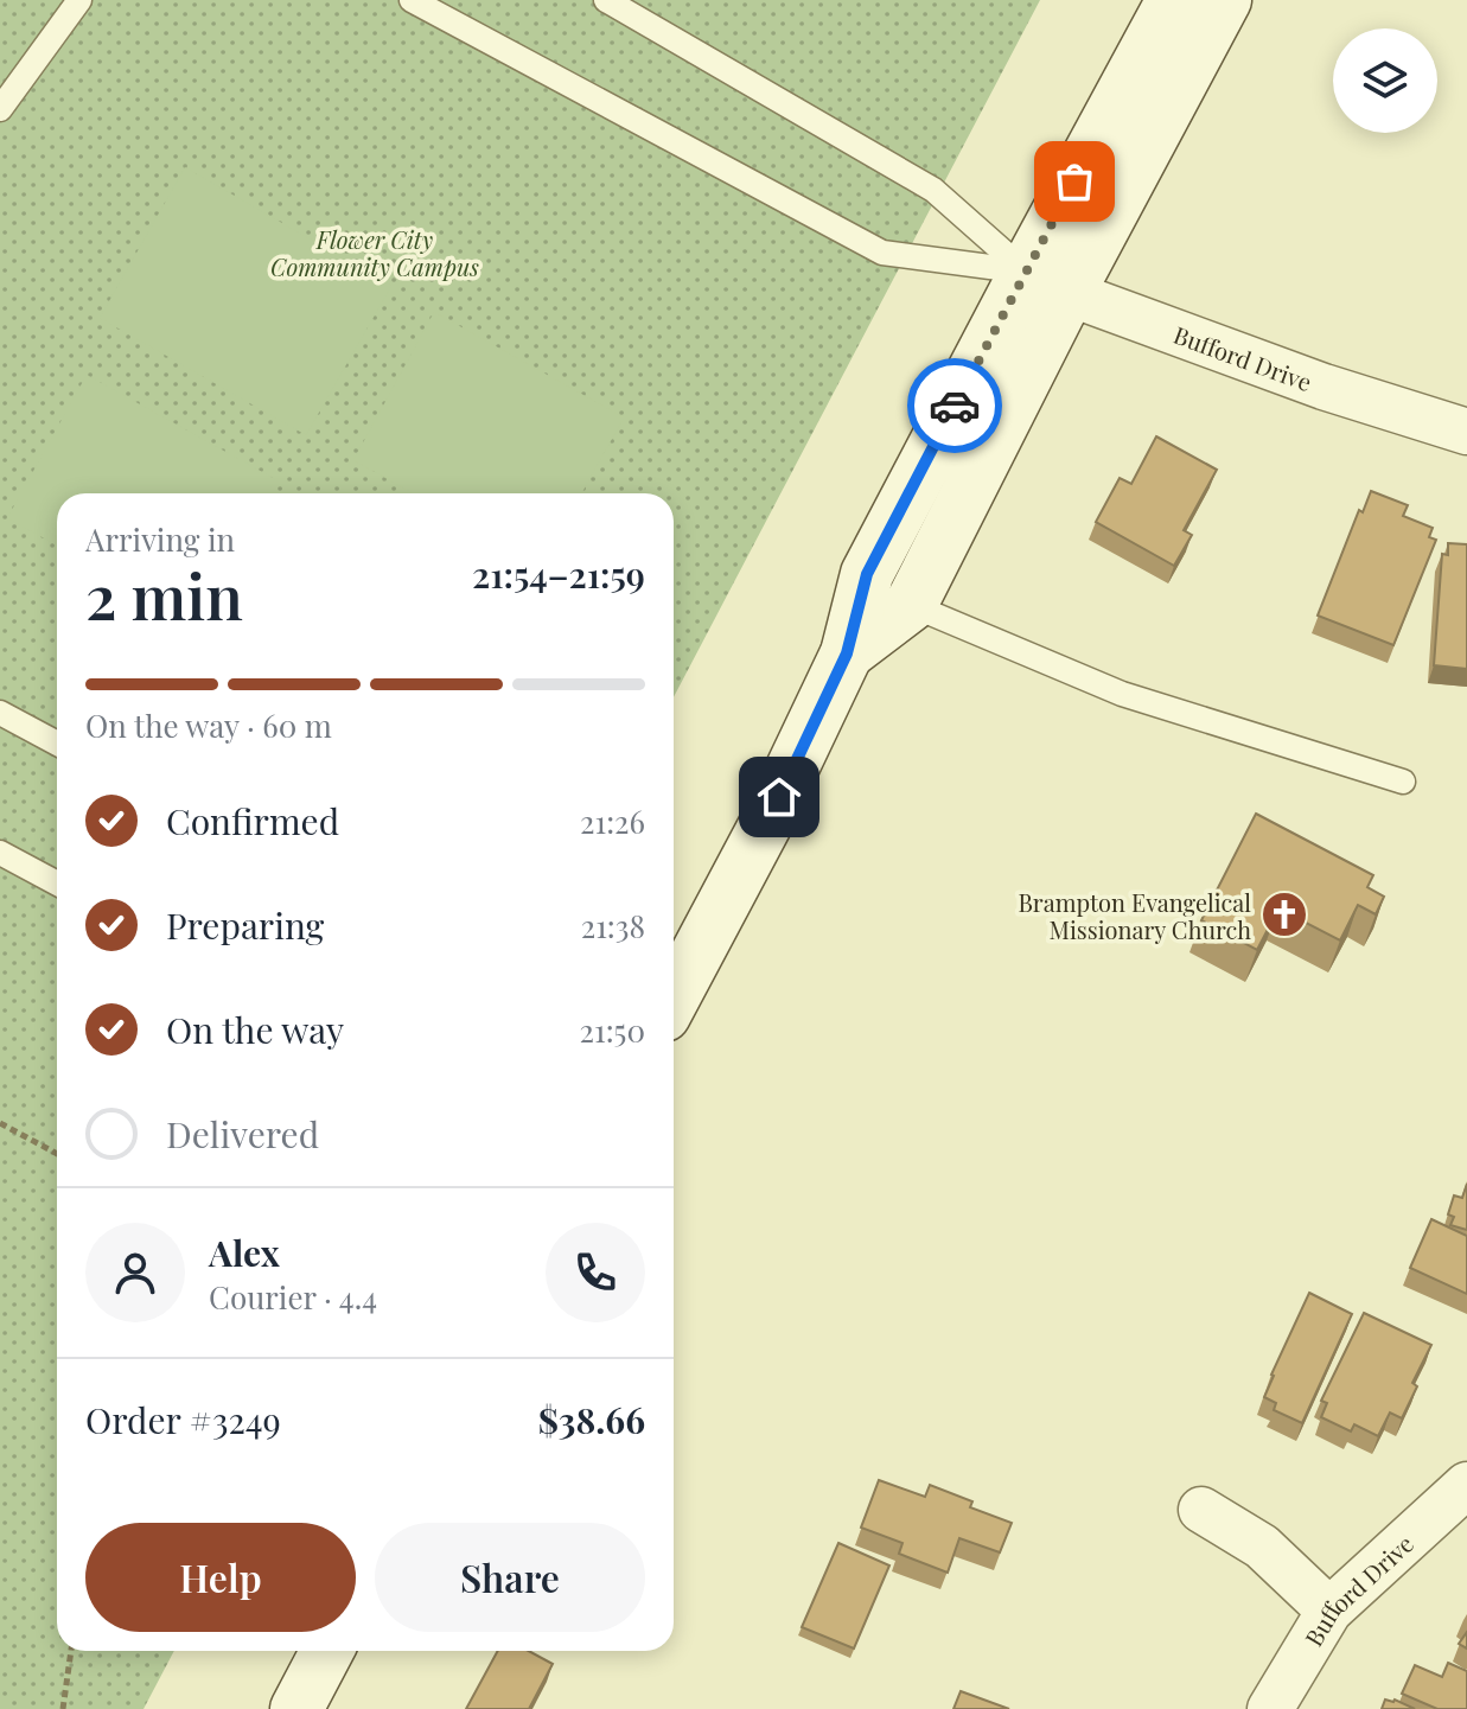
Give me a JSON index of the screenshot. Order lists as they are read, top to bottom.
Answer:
{
  "streets": {
    "street": ["Bufford Drive"]
  },
  "parks": ["Flower City Community Campus"],
  "places": {
    "church": ["Brampton Evangelical Missionary Church"]
  },
  "page": {
    "heading": ["2 min", "Arriving in", "21:54–21:59"],
    "panel": [
      "Alex",
      "Courier · 4.4",
      "Order #3249",
      "$38.66"
    ],
    "bar": "On the way · 60 m",
    "list": [
      ["Confirmed", "21:26"],
      ["Preparing", "21:38"],
      ["On the way", "21:50"],
      "Delivered"
    ],
    "buttons": ["Help", "Share"]
  }
}
